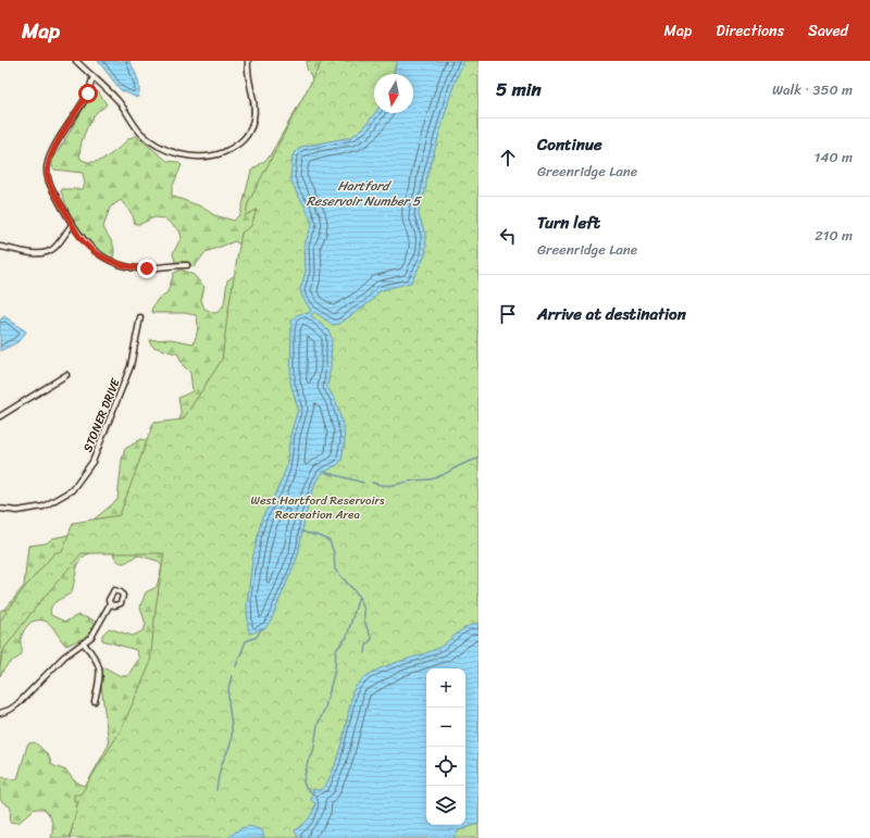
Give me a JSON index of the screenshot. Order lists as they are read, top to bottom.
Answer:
{
  "streets": {
    "street": ["STONER DRIVE"]
  },
  "water": ["Hartford Reservoir Number 5"],
  "parks": ["West Hartford Reservoirs Recreation Area"],
  "north": "bottom",
  "page": {
    "header": "Map",
    "nav": ["Map", "Directions", "Saved"],
    "heading": ["5 min", "Walk · 350 m"],
    "list": [
      ["Continue", "Greenridge Lane", "140 m"],
      ["Turn left", "Greenridge Lane", "210 m"],
      "Arrive at destination"
    ],
    "map_buttons": ["+", "−"]
  }
}
